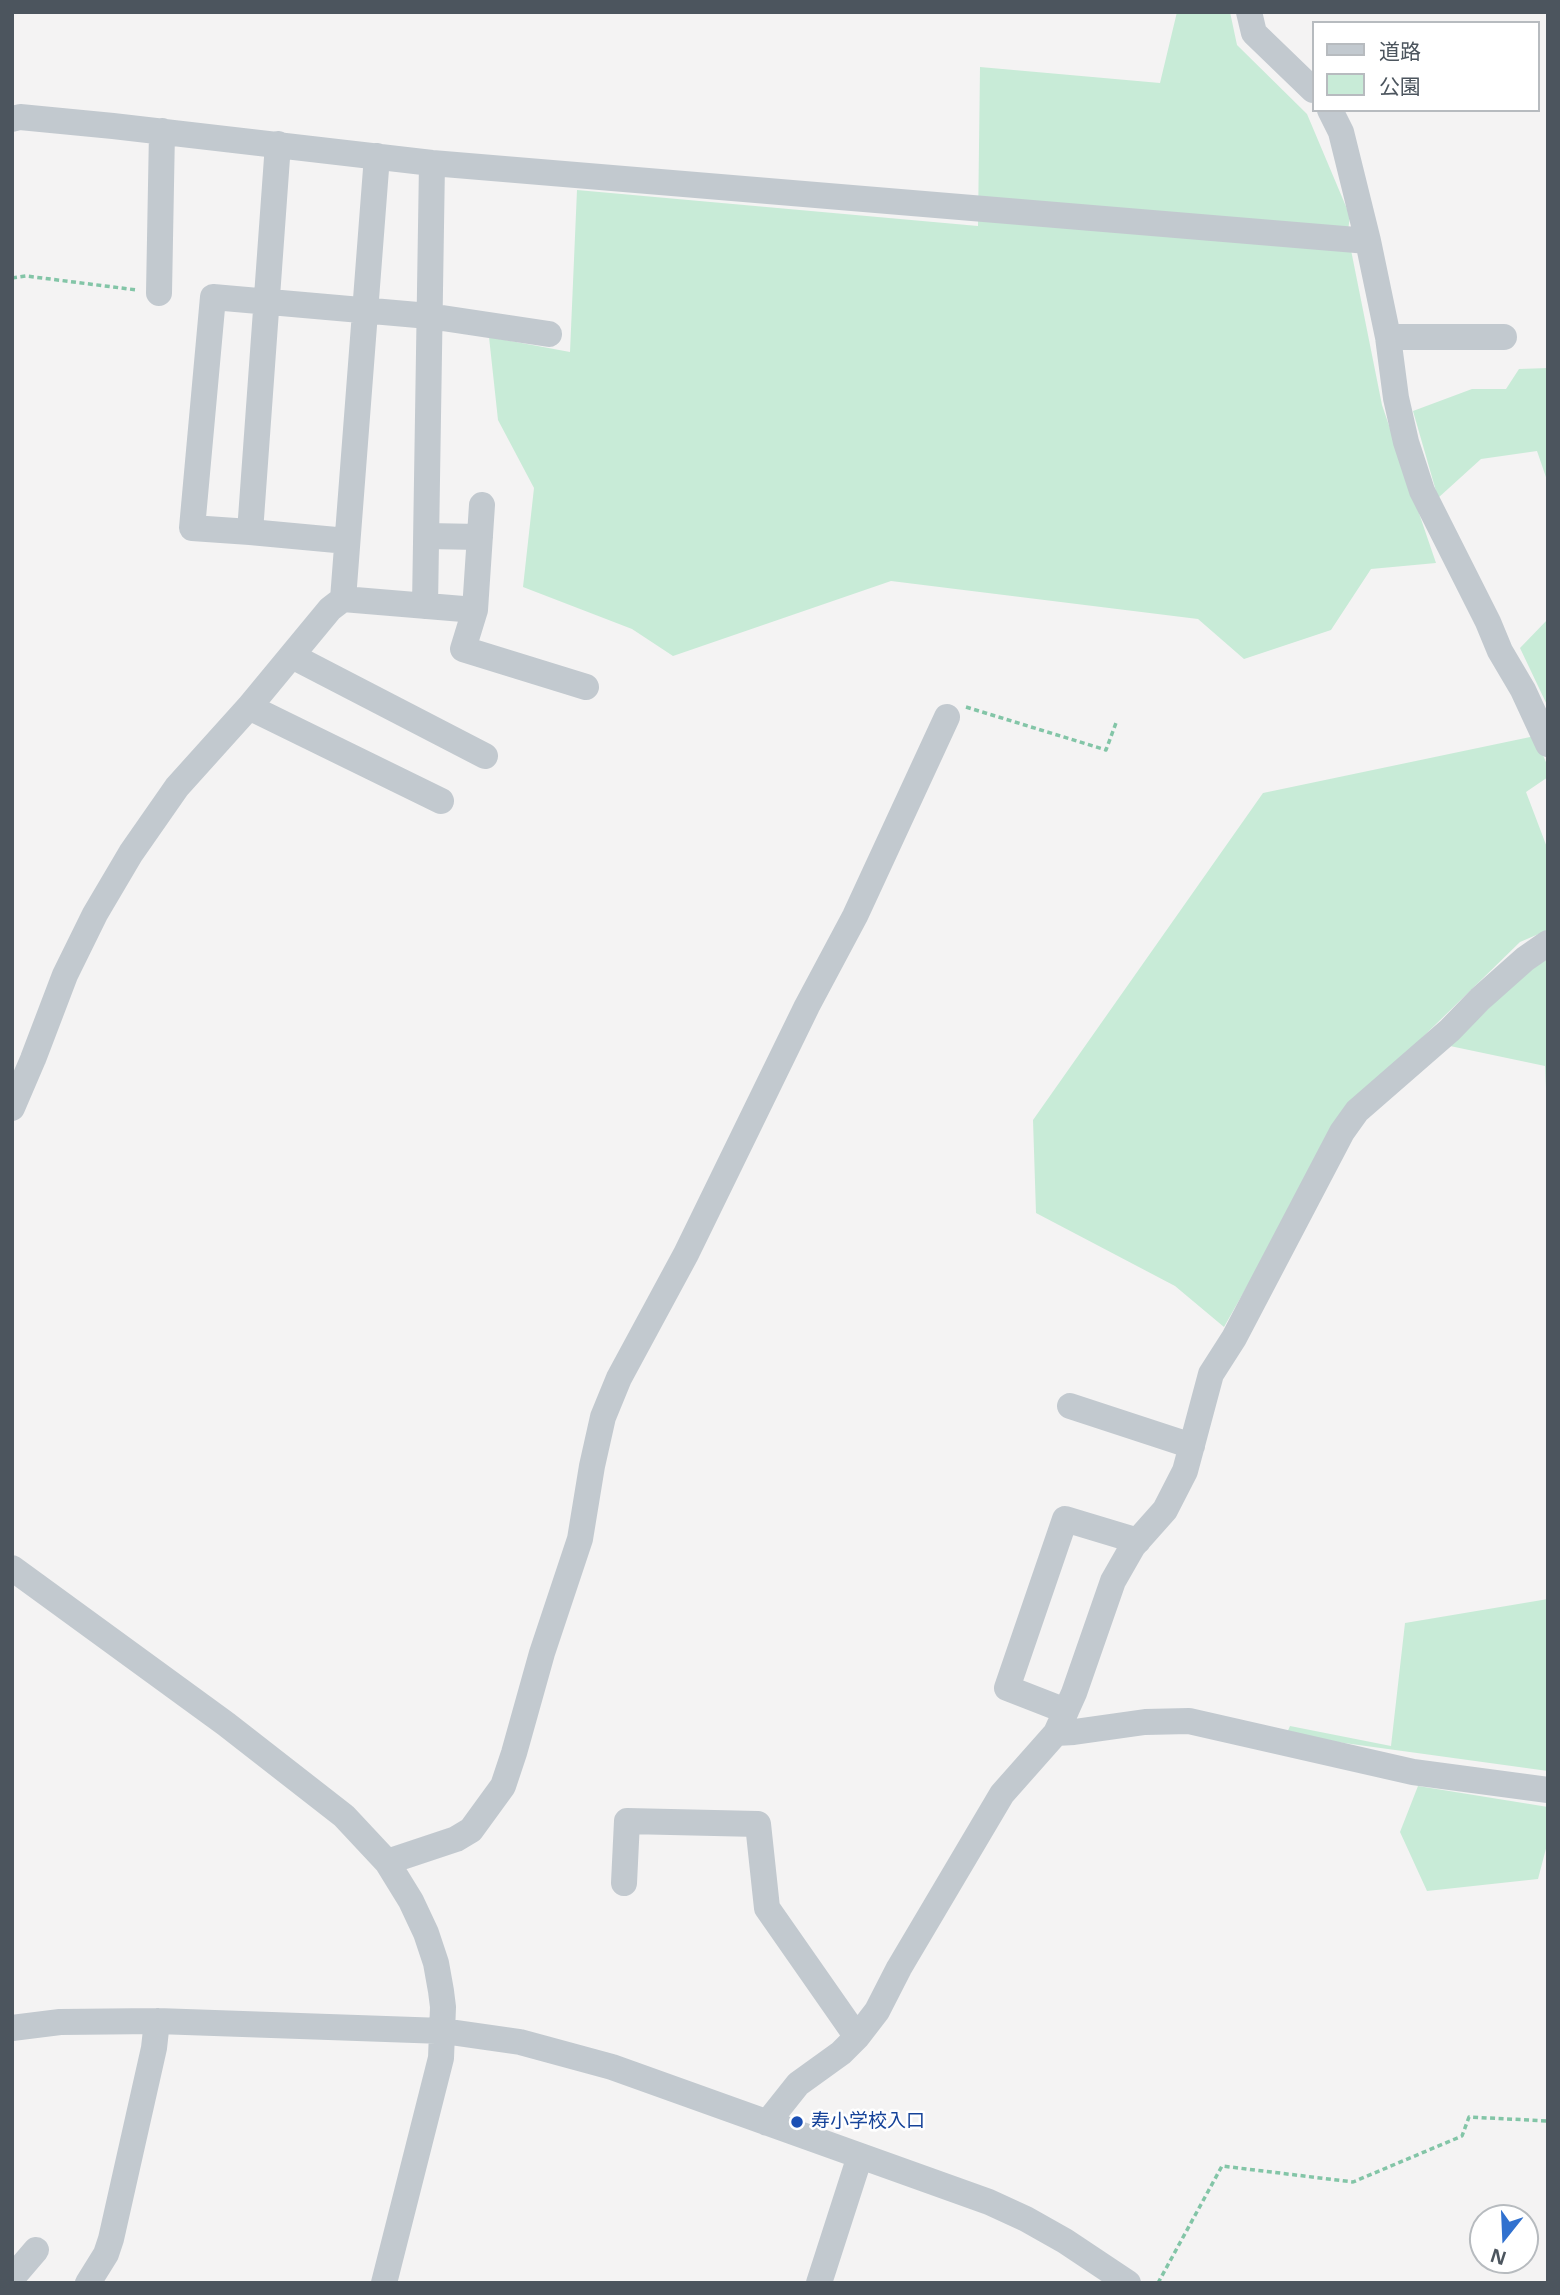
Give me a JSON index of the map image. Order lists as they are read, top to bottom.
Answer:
{
  "places": ["寿小学校入口"],
  "legend": ["道路", "公園"],
  "north": "bottom"
}
